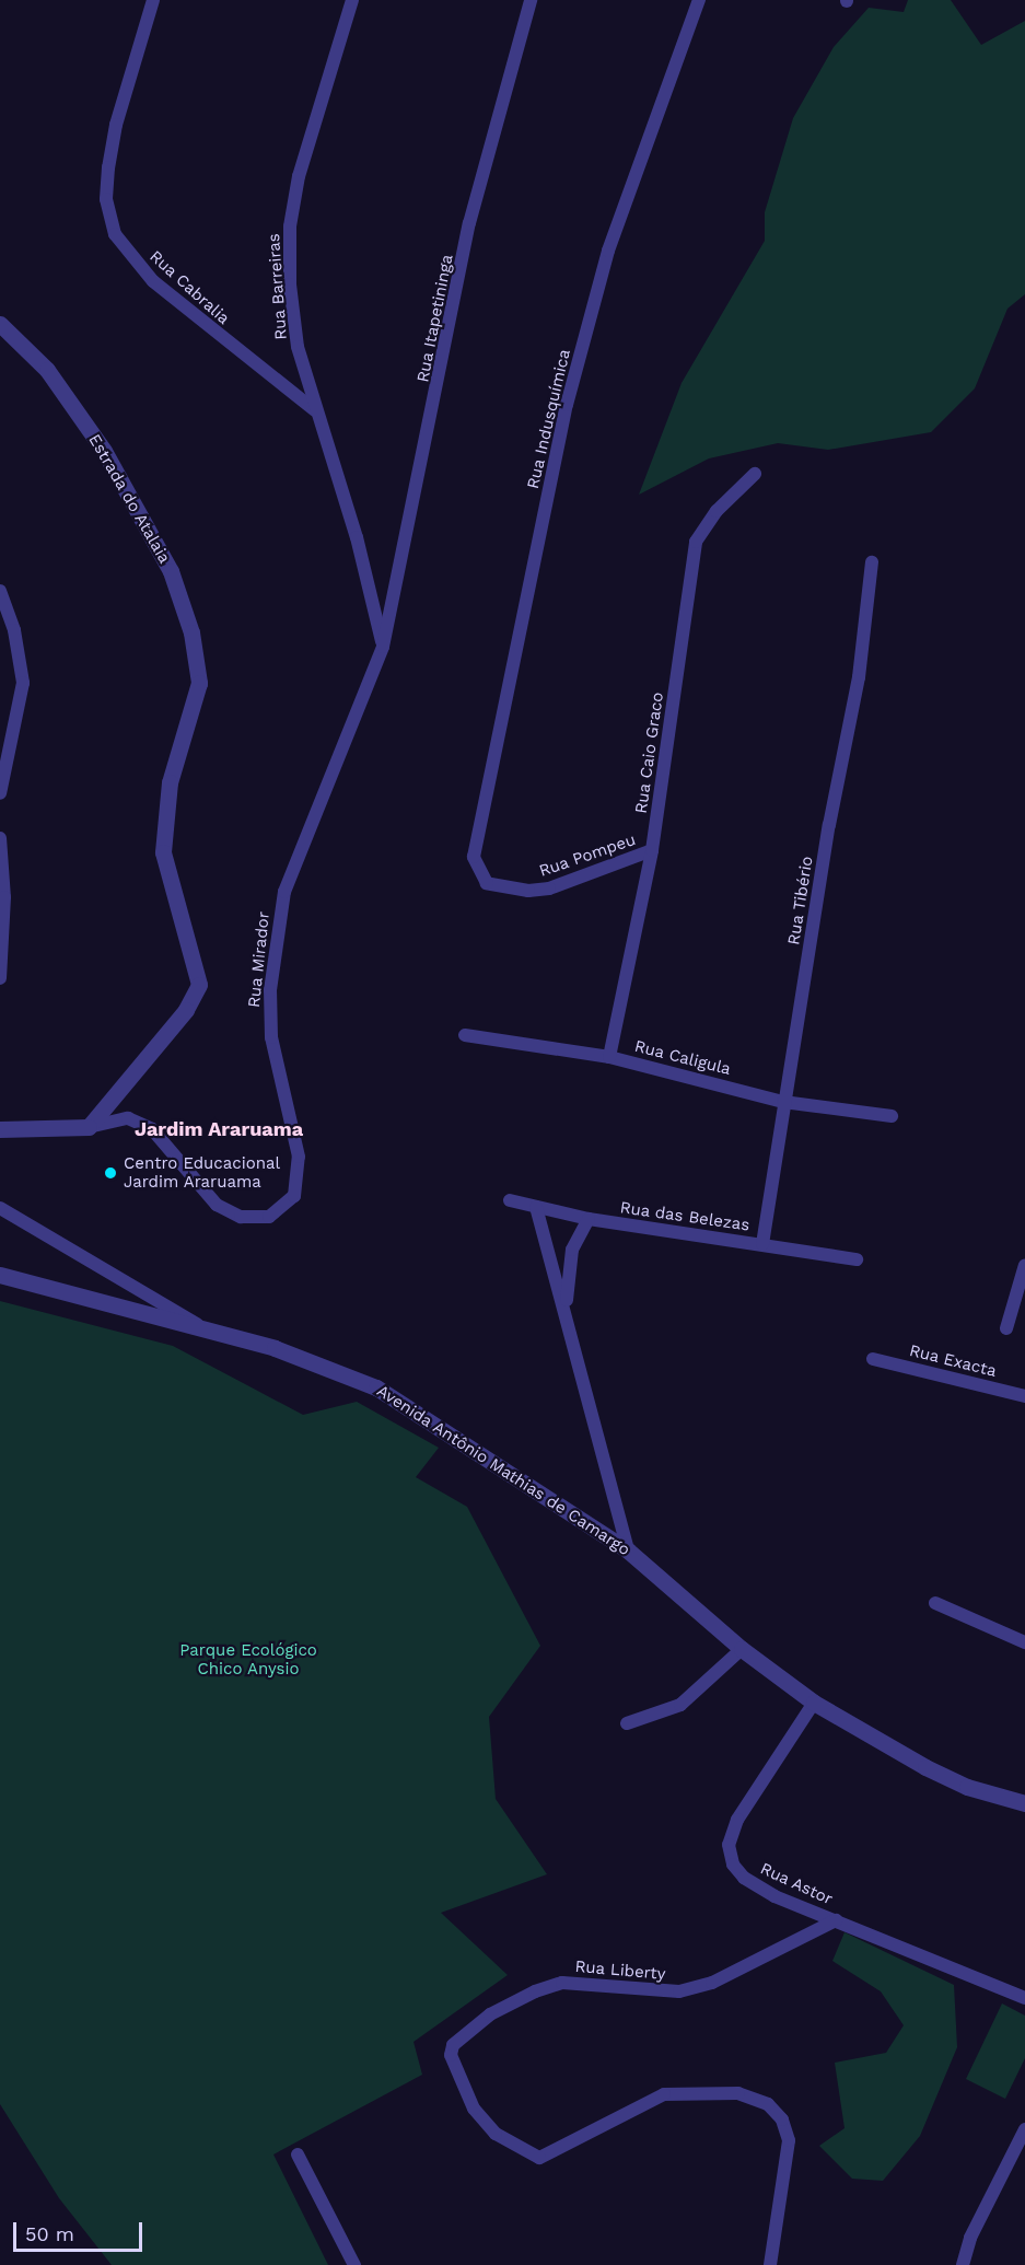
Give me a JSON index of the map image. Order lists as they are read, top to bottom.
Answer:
{
  "streets": {
    "street": [
      "Rua Barreiras",
      "Rua Cabralia",
      "Rua Itapetininga",
      "Rua Indusquímica",
      "Estrada do Atalaia",
      "Rua Caio Graco",
      "Rua Pompeu",
      "Rua Tibério",
      "Rua Mirador",
      "Rua Caligula",
      "Rua das Belezas",
      "Rua Exacta",
      "Avenida Antônio Mathias de Camargo",
      "Rua Astor",
      "Rua Liberty"
    ]
  },
  "crossings": [
    ["Rua Barreiras", "Rua Cabralia"],
    ["Rua Barreiras", "Rua Itapetininga"],
    ["Rua Barreiras", "Rua Mirador"],
    ["Rua Itapetininga", "Rua Mirador"],
    ["Rua Indusquímica", "Rua Pompeu"],
    ["Estrada do Atalaia", "Rua Mirador"],
    ["Rua Caio Graco", "Rua Pompeu"],
    ["Rua Caio Graco", "Rua Caligula"],
    ["Rua Tibério", "Rua Caligula"],
    ["Rua Tibério", "Rua das Belezas"],
    ["Avenida Antônio Mathias de Camargo", "Rua Astor"],
    ["Rua Astor", "Rua Liberty"]
  ],
  "districts": ["Jardim Araruama"],
  "parks": ["Parque Ecológico Chico Anysio"],
  "places": ["Centro Educacional Jardim Araruama"],
  "scale_bar": "50 m"
}
